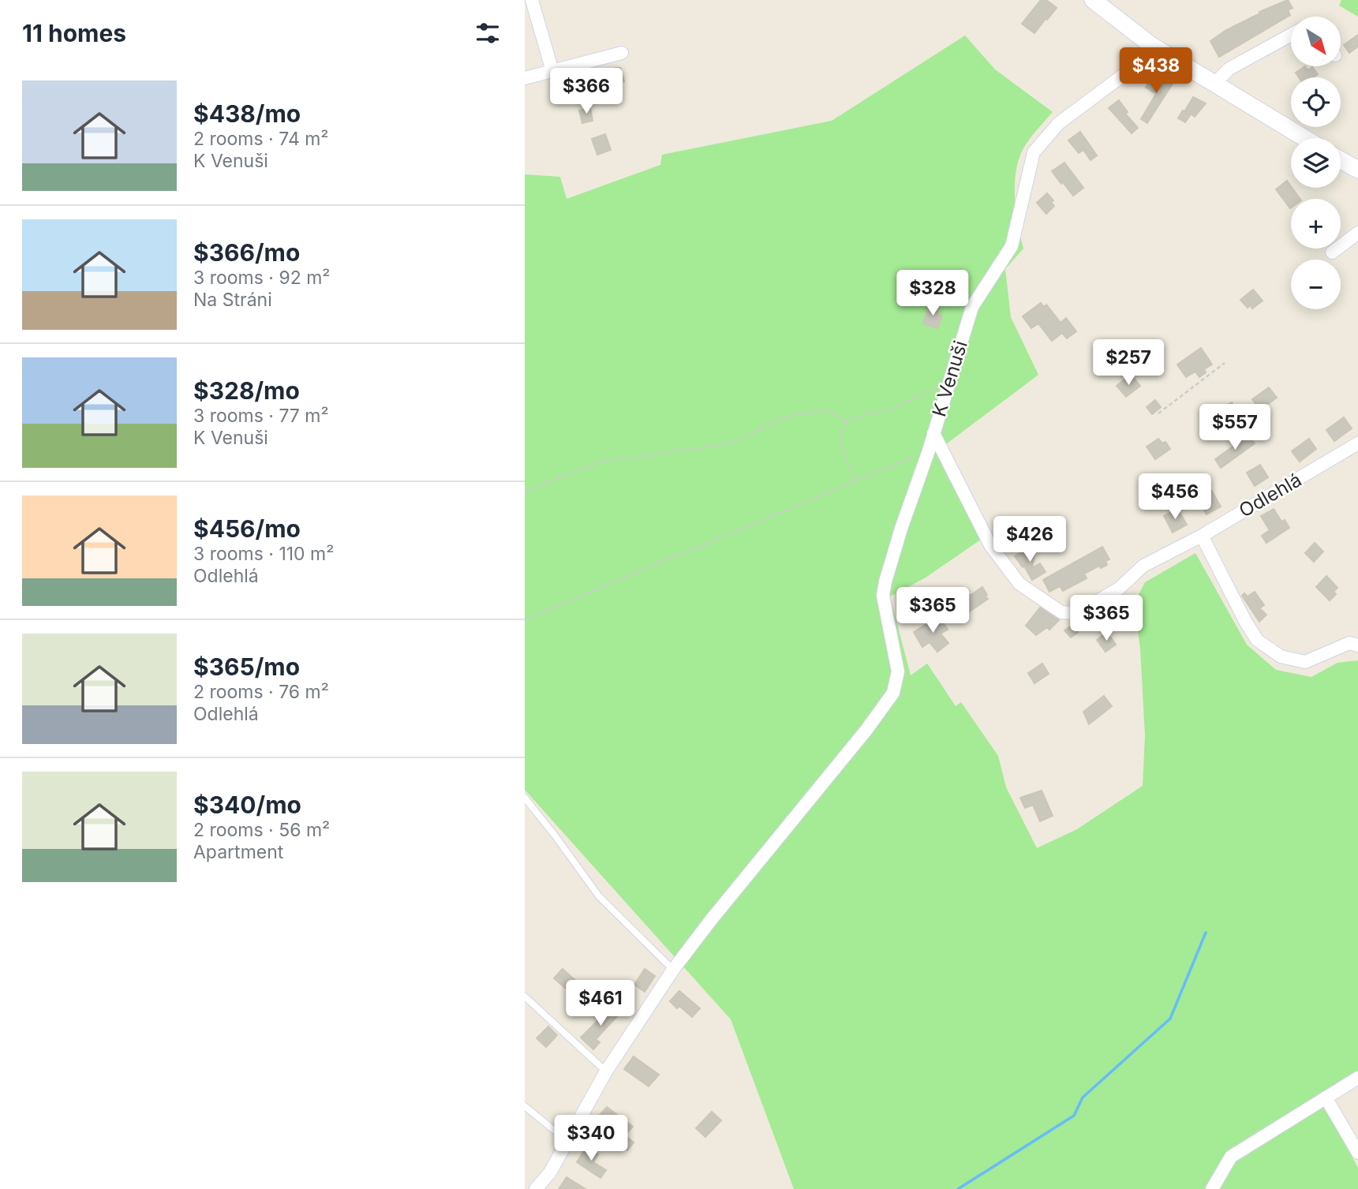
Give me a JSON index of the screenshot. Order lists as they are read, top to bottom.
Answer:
{
  "streets": {
    "street": ["K Venuši", "Odlehlá"]
  },
  "crossings": [
    ["K Venuši", "Odlehlá"]
  ],
  "north": "bottom right",
  "page": {
    "heading": "11 homes",
    "map_buttons": ["+", "−"],
    "price": [
      "$438",
      "$366",
      "$328",
      "$257",
      "$557",
      "$456",
      "$426",
      "$365",
      "$365",
      "$461",
      "$340"
    ],
    "list": [
      {
        "name": "$438/mo",
        "note": "2 rooms · 74 m² · K Venuši"
      },
      {
        "name": "$366/mo",
        "note": "3 rooms · 92 m² · Na Stráni"
      },
      {
        "name": "$328/mo",
        "note": "3 rooms · 77 m² · K Venuši"
      },
      {
        "name": "$456/mo",
        "note": "3 rooms · 110 m² · Odlehlá"
      },
      {
        "name": "$365/mo",
        "note": "2 rooms · 76 m² · Odlehlá"
      },
      {
        "name": "$340/mo",
        "note": "2 rooms · 56 m² · Apartment"
      }
    ]
  }
}
